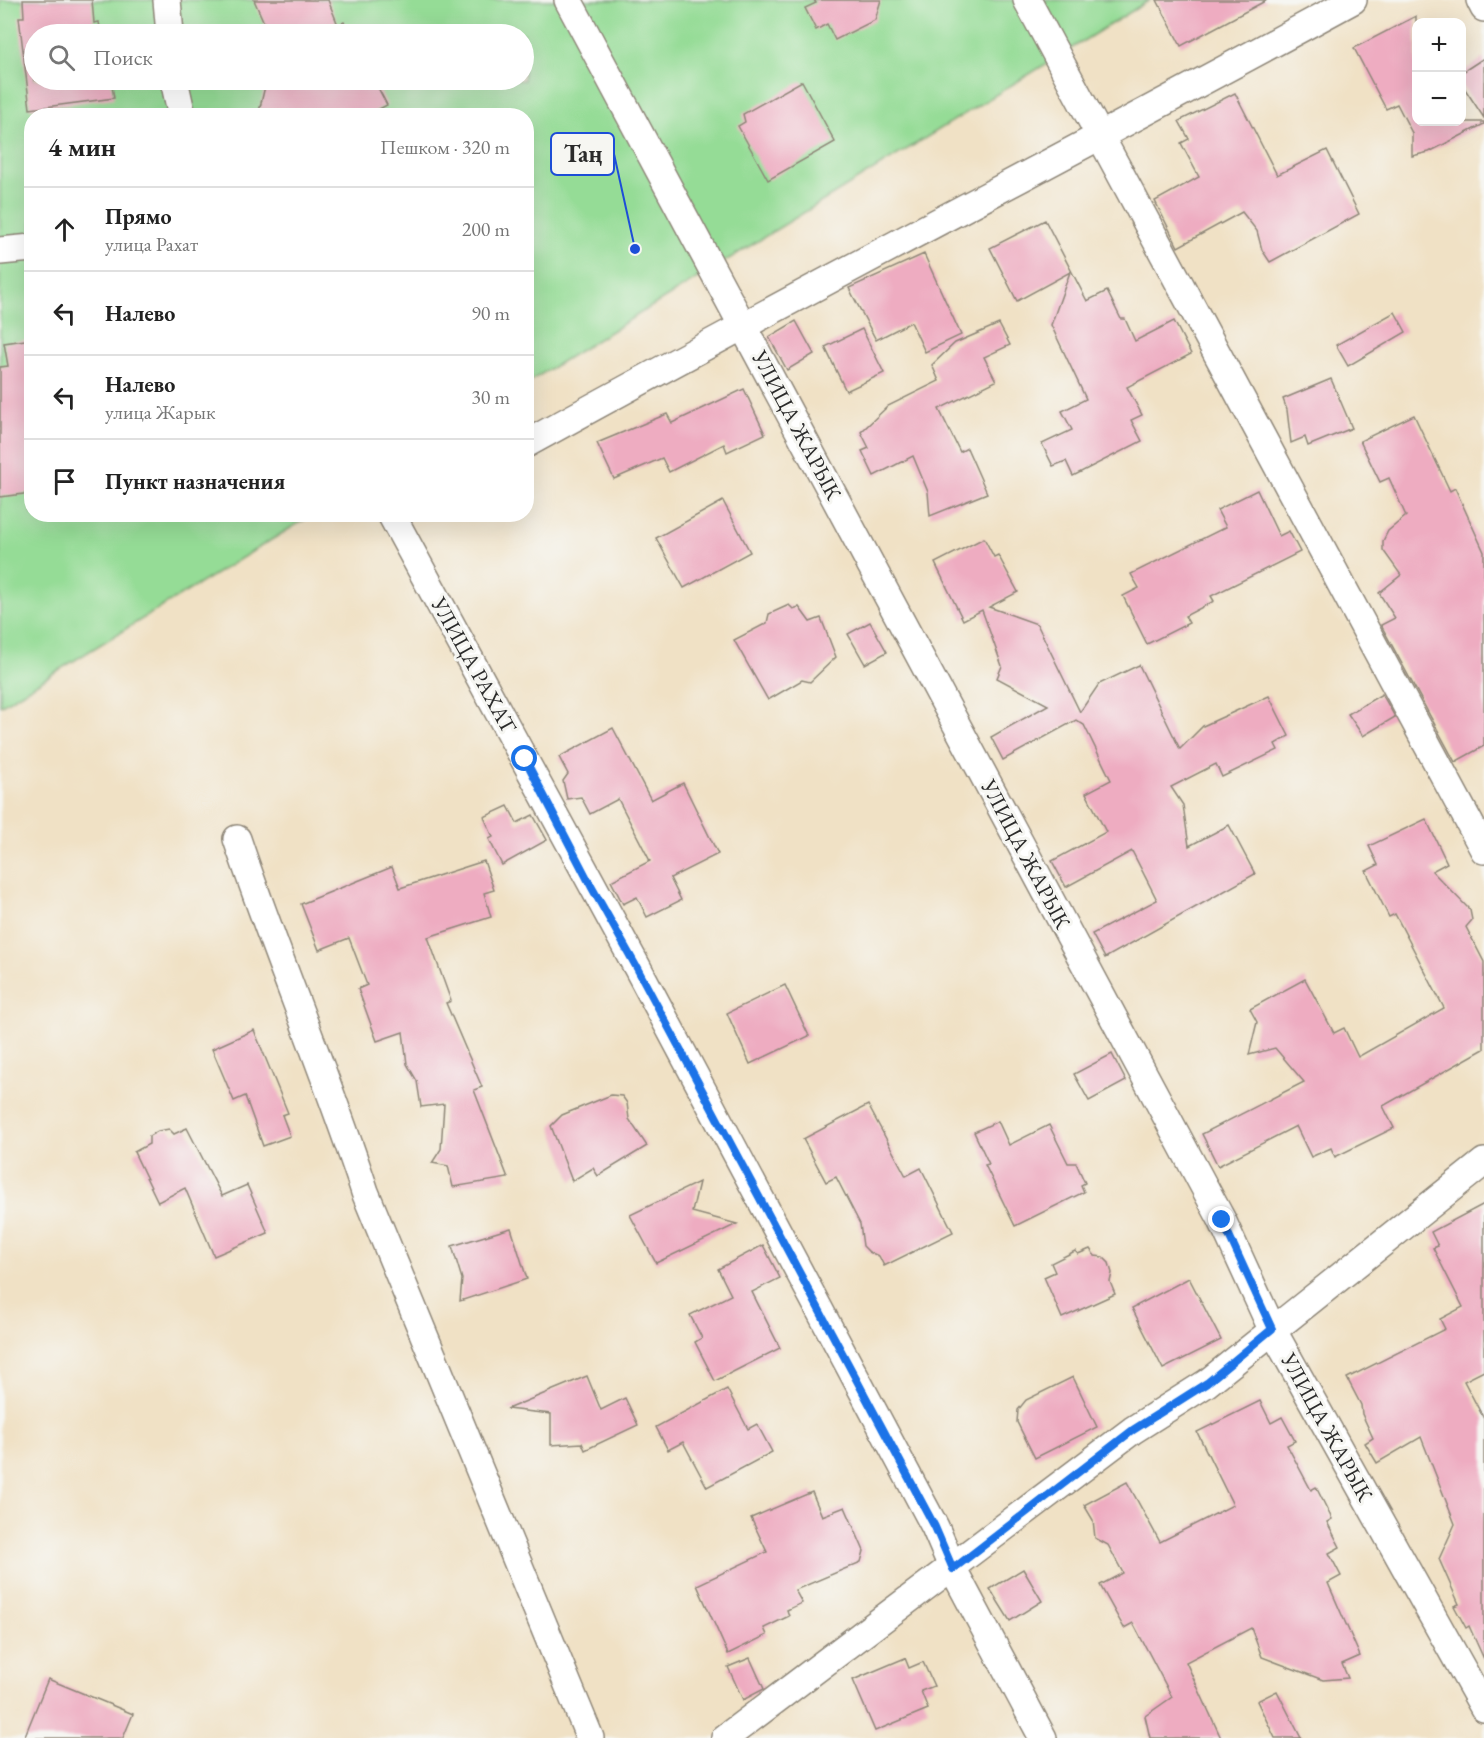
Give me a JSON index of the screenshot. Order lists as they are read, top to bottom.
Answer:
{
  "streets": {
    "street": ["УЛИЦА ЖАРЫК", "УЛИЦА РАХАТ"]
  },
  "places": ["Таң"],
  "page": {
    "map_buttons": ["+", "−"],
    "search": "Поиск",
    "heading": ["4 мин", "Пешком · 320 m"],
    "list": [
      ["Прямо", "улица Рахат", "200 m"],
      ["Налево", "90 m"],
      ["Налево", "улица Жарык", "30 m"],
      "Пункт назначения"
    ]
  }
}
